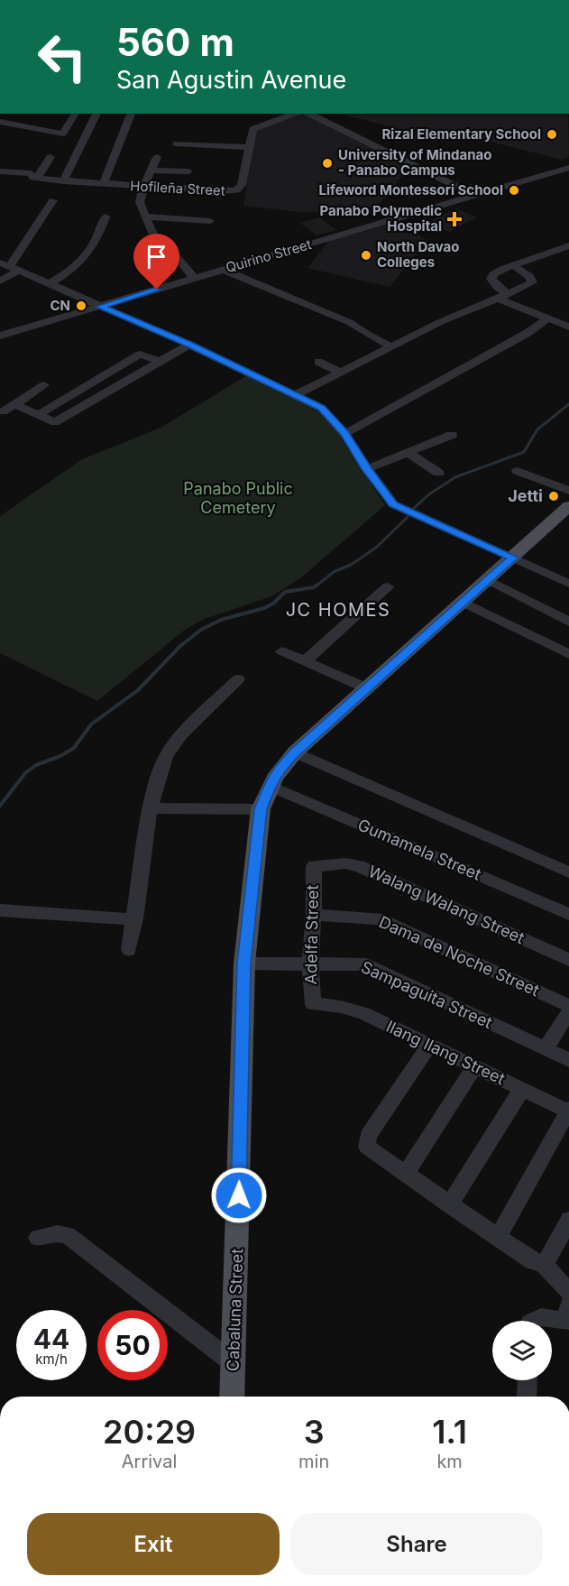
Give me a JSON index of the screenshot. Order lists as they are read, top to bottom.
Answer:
{
  "streets": {
    "main road": ["Cabaluna Street"],
    "street": [
      "Hofileña Street",
      "Quirino Street",
      "Gumamela Street",
      "Walang Walang Street",
      "Adelfa Street",
      "Dama de Noche Street",
      "Sampaguita Street",
      "Ilang Ilang Street"
    ]
  },
  "crossings": [
    ["Gumamela Street", "Cabaluna Street"],
    ["Walang Walang Street", "Adelfa Street"],
    ["Adelfa Street", "Dama de Noche Street"],
    ["Adelfa Street", "Sampaguita Street"],
    ["Adelfa Street", "Ilang Ilang Street"],
    ["Sampaguita Street", "Cabaluna Street"]
  ],
  "districts": ["JC HOMES"],
  "parks": ["Panabo Public Cemetery"],
  "places": {
    "other": [
      "Rizal Elementary School",
      "University of Mindanao - Panabo Campus",
      "Lifeword Montessori School",
      "North Davao Colleges",
      "CN",
      "Jetti"
    ],
    "health": ["Panabo Polymedic Hospital"]
  },
  "page": {
    "turn": ["560 m", "San Agustin Avenue"],
    "speed": "44 km/h",
    "limit": "50",
    "eta": [
      "20:29",
      "Arrival",
      "3",
      "min",
      "1.1",
      "km"
    ],
    "buttons": ["Exit", "Share"]
  }
}
